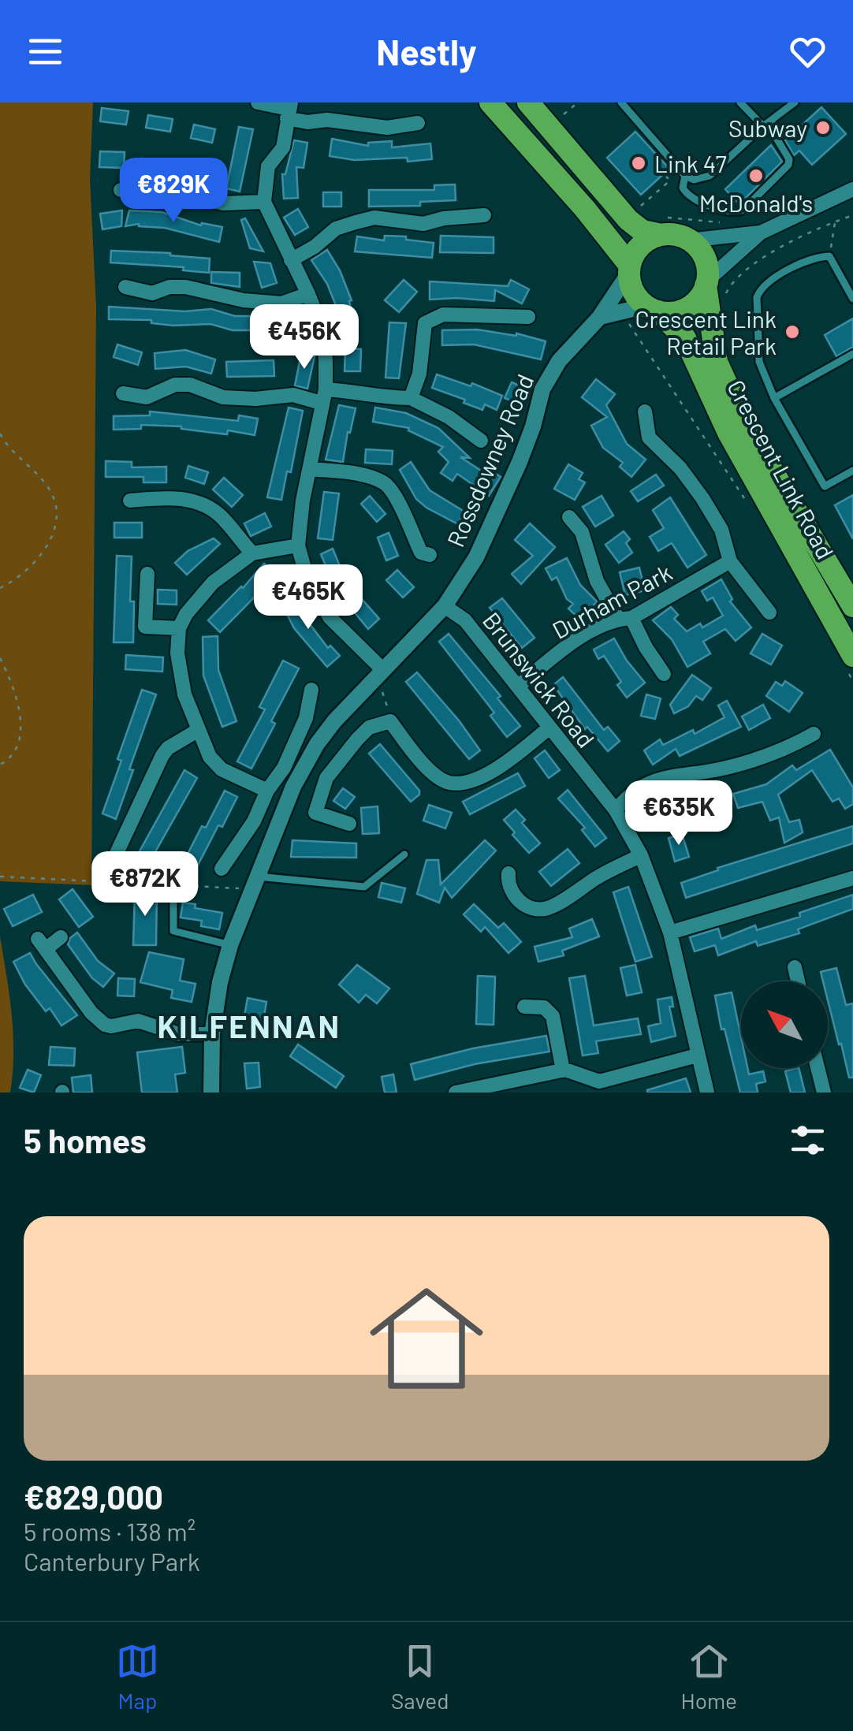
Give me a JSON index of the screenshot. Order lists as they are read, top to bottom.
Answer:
{
  "streets": {
    "highway": ["Crescent Link Road"],
    "street": ["Rossdowney Road", "Durham Park", "Brunswick Road"]
  },
  "crossings": [
    ["Rossdowney Road", "Crescent Link Road"],
    ["Rossdowney Road", "Brunswick Road"],
    ["Durham Park", "Brunswick Road"]
  ],
  "districts": ["KILFENNAN"],
  "places": [
    "Subway",
    "Link 47",
    "McDonald's",
    "Crescent Link Retail Park"
  ],
  "north": "top left",
  "page": {
    "header": "Nestly",
    "price": [
      "€829K",
      "€456K",
      "€465K",
      "€635K",
      "€872K"
    ],
    "heading": "5 homes",
    "list": [
      {
        "name": "€829,000",
        "note": "5 rooms · 138 m² · Canterbury Park"
      }
    ],
    "tabs": ["Map", "Saved", "Home"]
  }
}
